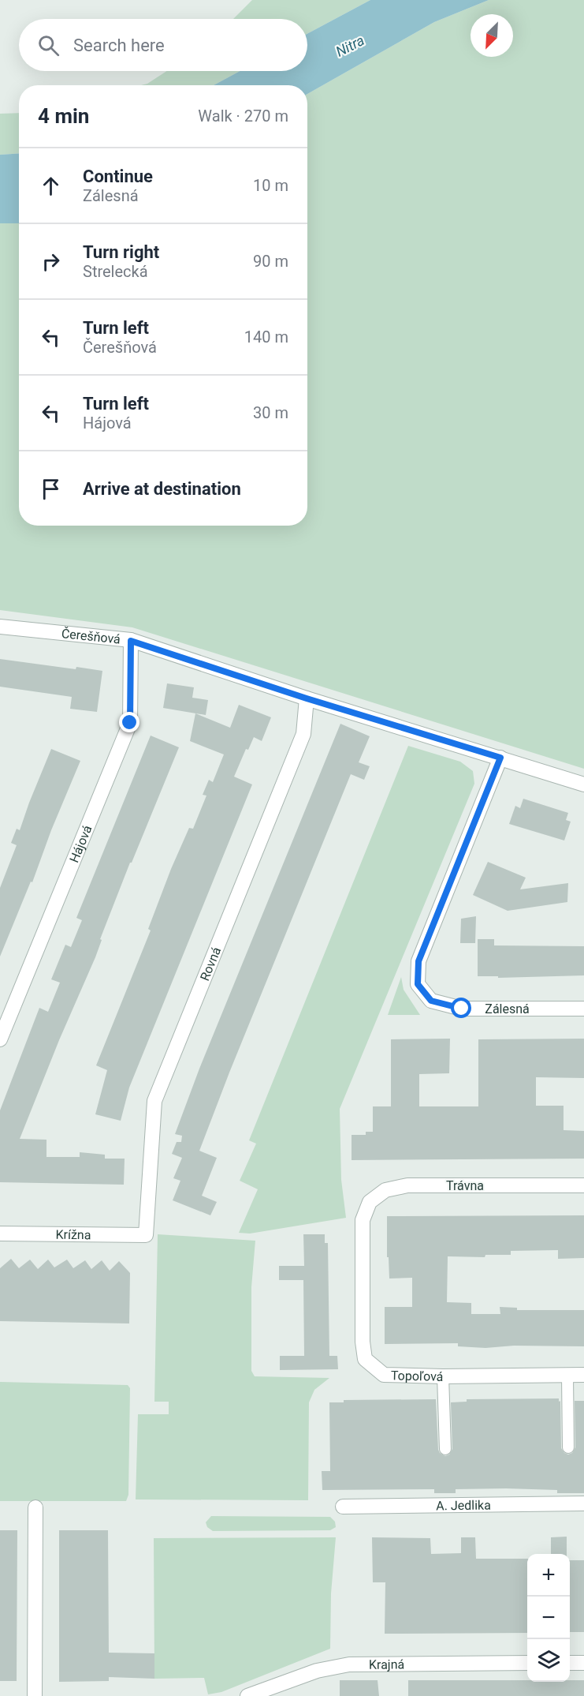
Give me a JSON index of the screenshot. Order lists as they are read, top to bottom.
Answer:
{
  "streets": {
    "street": [
      "Čerešňová",
      "Hájová",
      "Rovná",
      "Zálesná",
      "Trávna",
      "Krížna",
      "Topoľová",
      "A. Jedlika",
      "Krajná"
    ]
  },
  "crossings": [
    ["Čerešňová", "Hájová"],
    ["Čerešňová", "Rovná"],
    ["Čerešňová", "Zálesná"],
    ["Rovná", "Krížna"],
    ["Trávna", "Topoľová"]
  ],
  "water": ["Nitra"],
  "north": "bottom left",
  "page": {
    "search": "Search here",
    "heading": ["4 min", "Walk · 270 m"],
    "list": [
      ["Continue", "Zálesná", "10 m"],
      ["Turn right", "Strelecká", "90 m"],
      ["Turn left", "Čerešňová", "140 m"],
      ["Turn left", "Hájová", "30 m"],
      "Arrive at destination"
    ],
    "map_buttons": ["+", "−"]
  }
}
